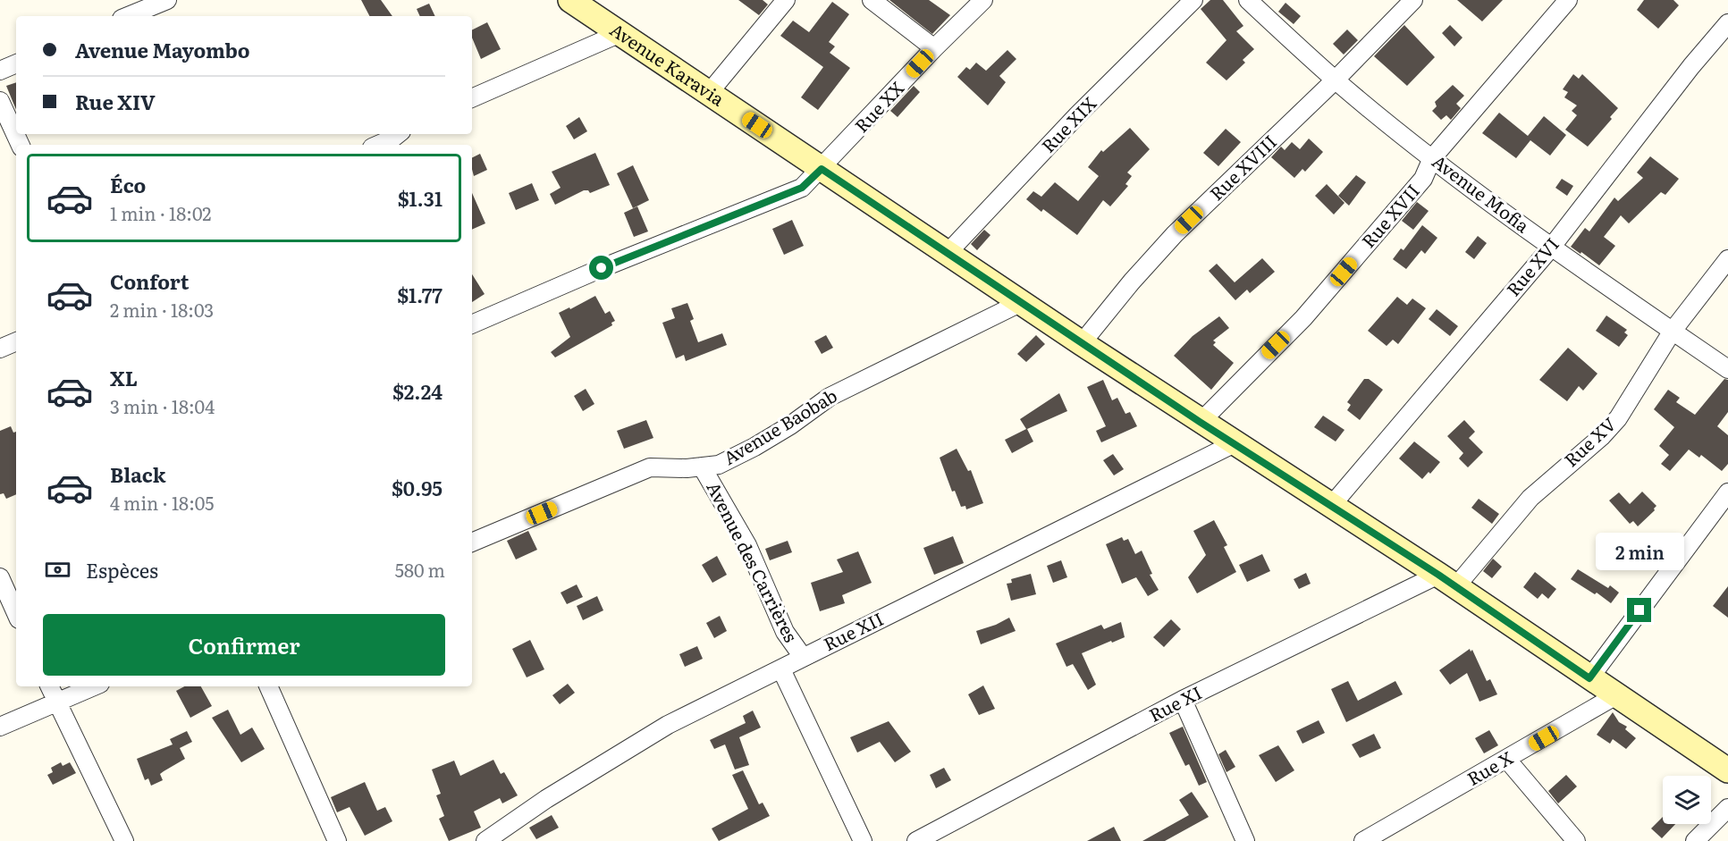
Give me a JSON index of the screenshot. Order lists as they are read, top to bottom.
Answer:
{
  "streets": {
    "street": [
      "Avenue Karavia",
      "Rue XX",
      "Rue XIX",
      "Rue XVIII",
      "Avenue Mofia",
      "Rue XVII",
      "Rue XVI",
      "Avenue Baobab",
      "Rue XV",
      "Avenue des Carrières",
      "Rue XII",
      "Rue XI",
      "Rue X"
    ]
  },
  "crossings": [
    ["Avenue Karavia", "Rue XX"],
    ["Avenue Karavia", "Rue XIX"],
    ["Avenue Karavia", "Rue XVIII"],
    ["Avenue Karavia", "Rue XVII"],
    ["Avenue Karavia", "Rue XVI"],
    ["Avenue Karavia", "Avenue Baobab"],
    ["Avenue Karavia", "Rue XV"],
    ["Avenue Karavia", "Rue XII"],
    ["Avenue Karavia", "Rue XI"],
    ["Avenue Karavia", "Rue X"],
    ["Rue XVIII", "Avenue Mofia"],
    ["Avenue Mofia", "Rue XVII"],
    ["Avenue Mofia", "Rue XVI"],
    ["Avenue Mofia", "Rue XV"],
    ["Avenue Baobab", "Avenue des Carrières"],
    ["Rue XV", "Rue XI"],
    ["Avenue des Carrières", "Rue XII"]
  ],
  "page": {
    "banner": ["Avenue Mayombo", "Rue XIV"],
    "list": [
      {
        "name": "Éco",
        "note": "1 min · 18:02",
        "value": "$1.31"
      },
      {
        "name": "Confort",
        "note": "2 min · 18:03",
        "value": "$1.77"
      },
      {
        "name": "XL",
        "note": "3 min · 18:04",
        "value": "$2.24"
      },
      {
        "name": "Black",
        "note": "4 min · 18:05",
        "value": "$0.95"
      }
    ],
    "bubble": "2 min",
    "pay": ["Espèces", "580 m"],
    "buttons": "Confirmer"
  }
}
